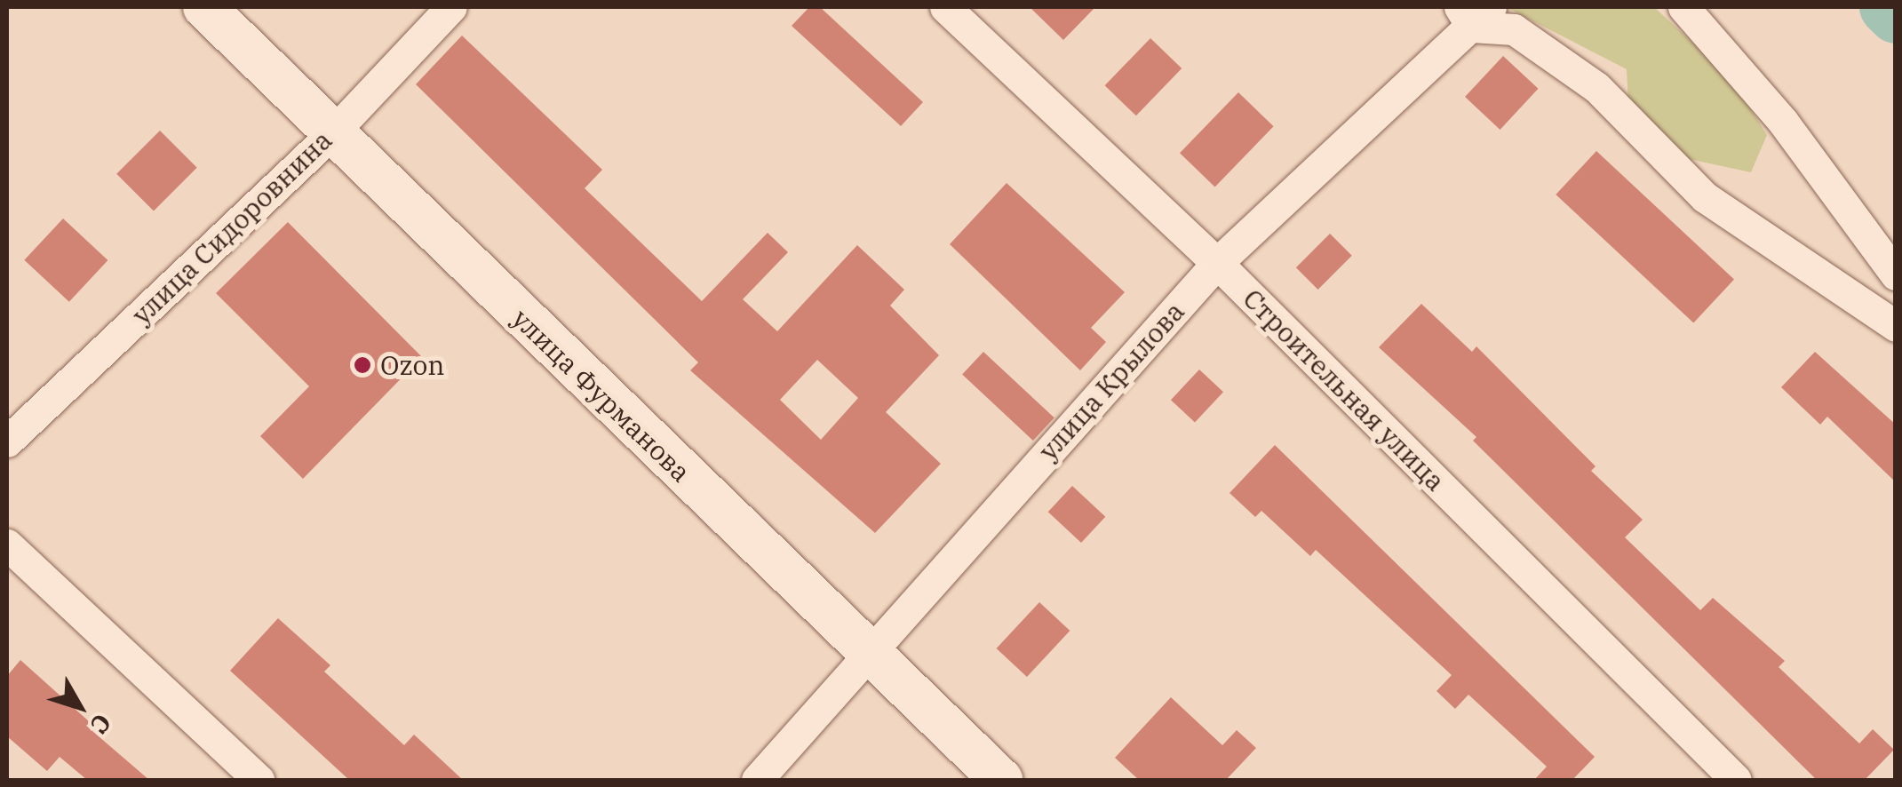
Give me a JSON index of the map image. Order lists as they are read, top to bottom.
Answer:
{
  "streets": {
    "main road": ["улица Фурманова"],
    "street": ["улица Сидоровнина", "улица Крылова", "Строительная улица"]
  },
  "crossings": [
    ["улица Сидоровнина", "улица Фурманова"],
    ["улица Крылова", "Строительная улица"],
    ["улица Крылова", "улица Фурманова"]
  ],
  "places": ["Ozon"],
  "north": "bottom right"
}
